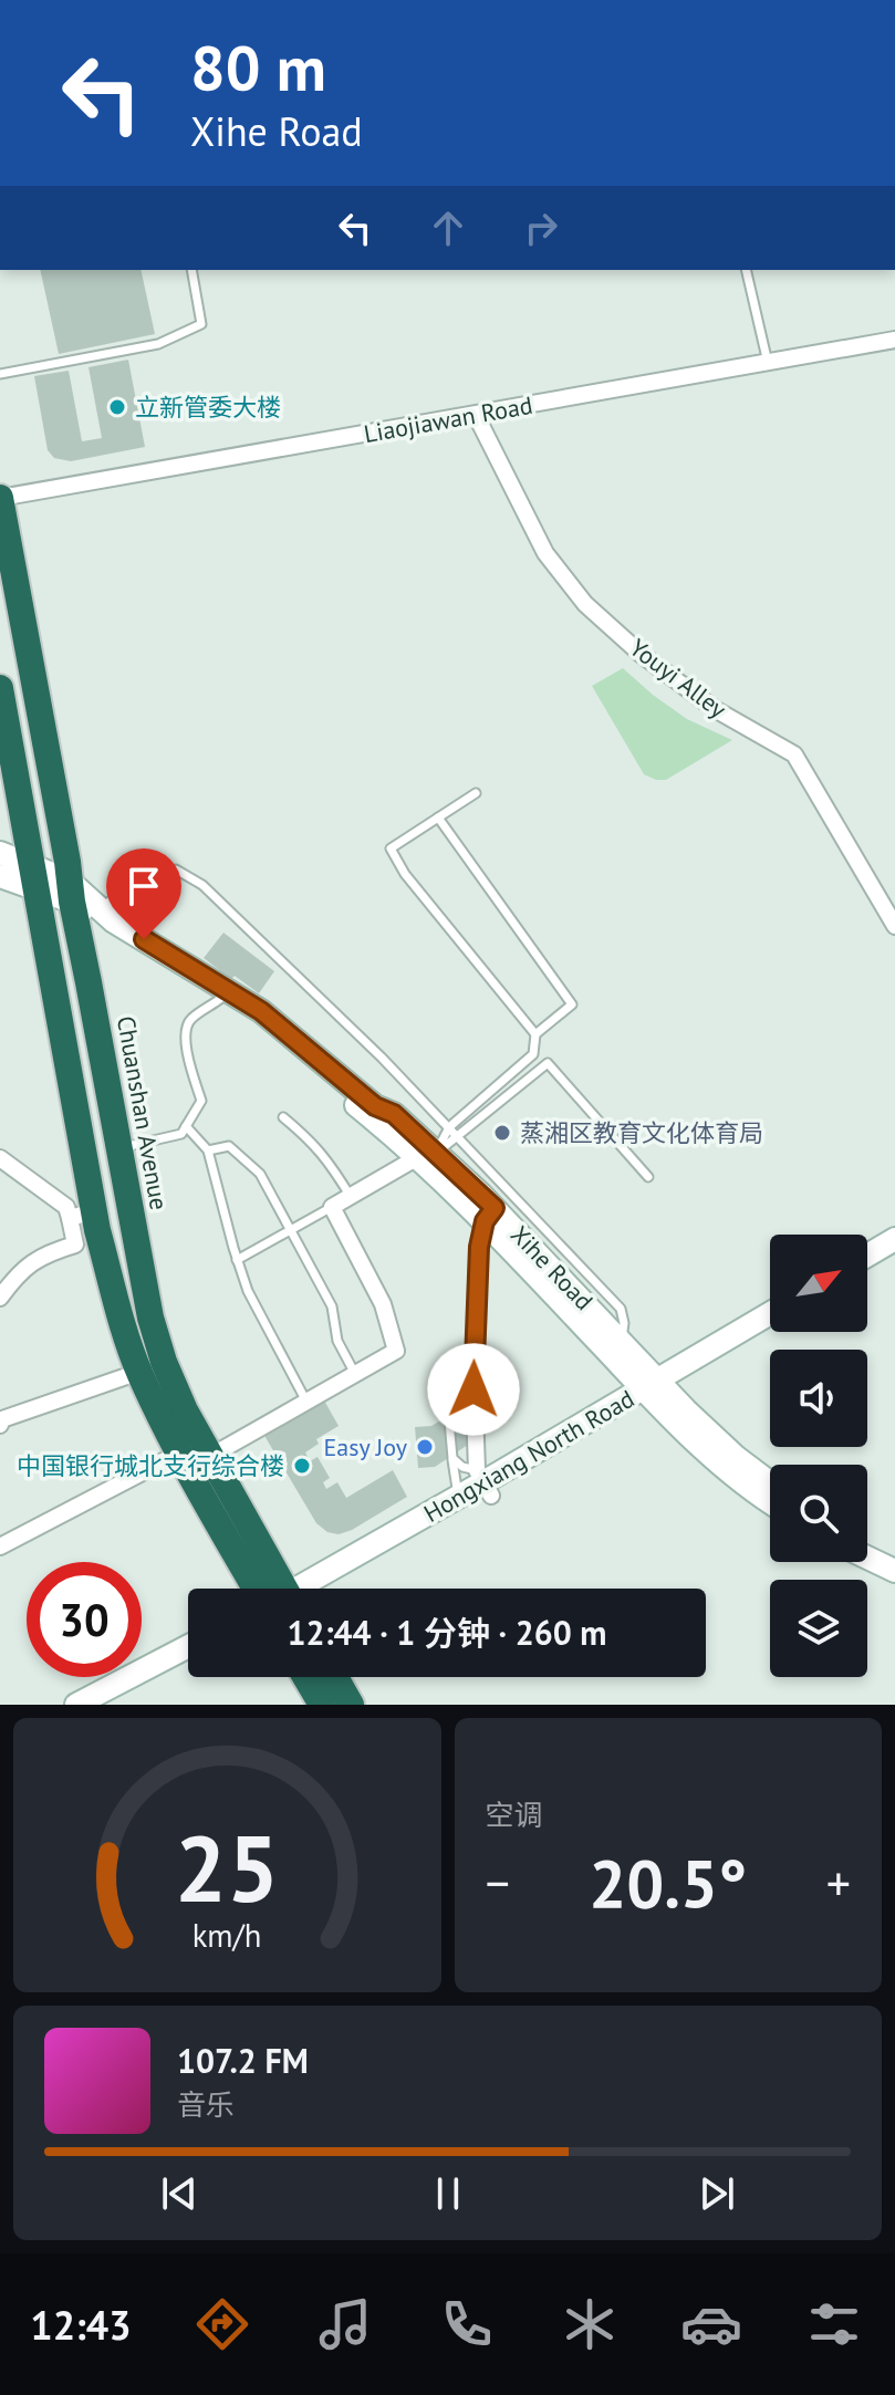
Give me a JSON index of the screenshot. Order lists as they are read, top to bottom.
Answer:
{
  "streets": {
    "highway": ["Chuanshan Avenue"],
    "main road": ["Xihe Road", "Hongxiang North Road"],
    "street": ["Liaojiawan Road", "Youyi Alley"]
  },
  "crossings": [
    ["Liaojiawan Road", "Youyi Alley"],
    ["Liaojiawan Road", "Chuanshan Avenue"],
    ["Chuanshan Avenue", "Xihe Road"],
    ["Xihe Road", "Hongxiang North Road"]
  ],
  "places": [
    "立新管委大楼",
    "蒸湘区教育文化体育局",
    "Easy Joy",
    "中国银行城北支行综合楼"
  ],
  "north": "top right",
  "page": {
    "turn": ["80 m", "Xihe Road"],
    "limit": "30",
    "trip": "12:44 · 1 分钟 · 260 m",
    "tile": "空调",
    "heat": ["−", "20.5°", "+"],
    "song": ["107.2 FM", "音乐"],
    "tabs": "12:43",
    "gauge": ["25", "km/h"]
  }
}
